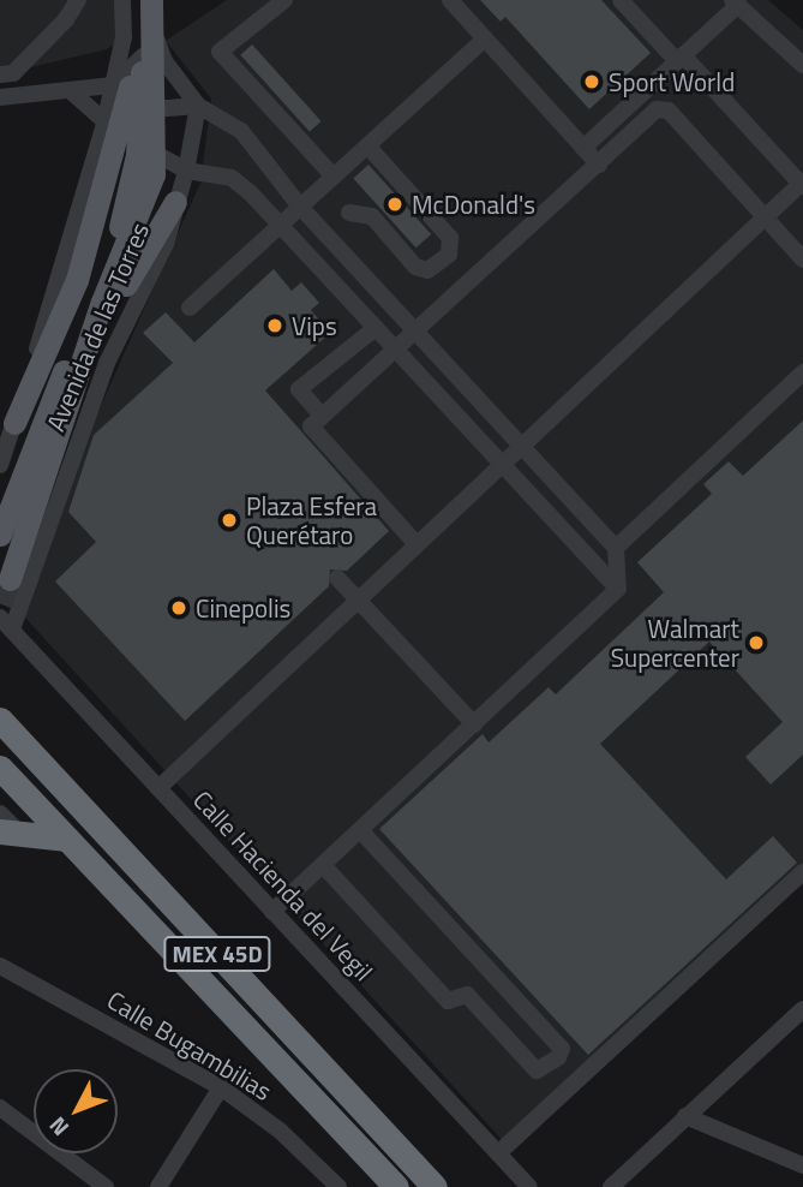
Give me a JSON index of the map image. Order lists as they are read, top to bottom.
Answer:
{
  "streets": {
    "highway": ["MEX 45D"],
    "main road": ["Avenida de las Torres"],
    "street": ["Calle Hacienda del Vegil", "Calle Bugambilias"]
  },
  "crossings": [
    ["Avenida de las Torres", "Calle Hacienda del Vegil"]
  ],
  "places": [
    "Sport World",
    "McDonald's",
    "Vips",
    "Plaza Esfera Querétaro",
    "Cinepolis",
    "Walmart Supercenter"
  ],
  "north": "bottom left"
}
